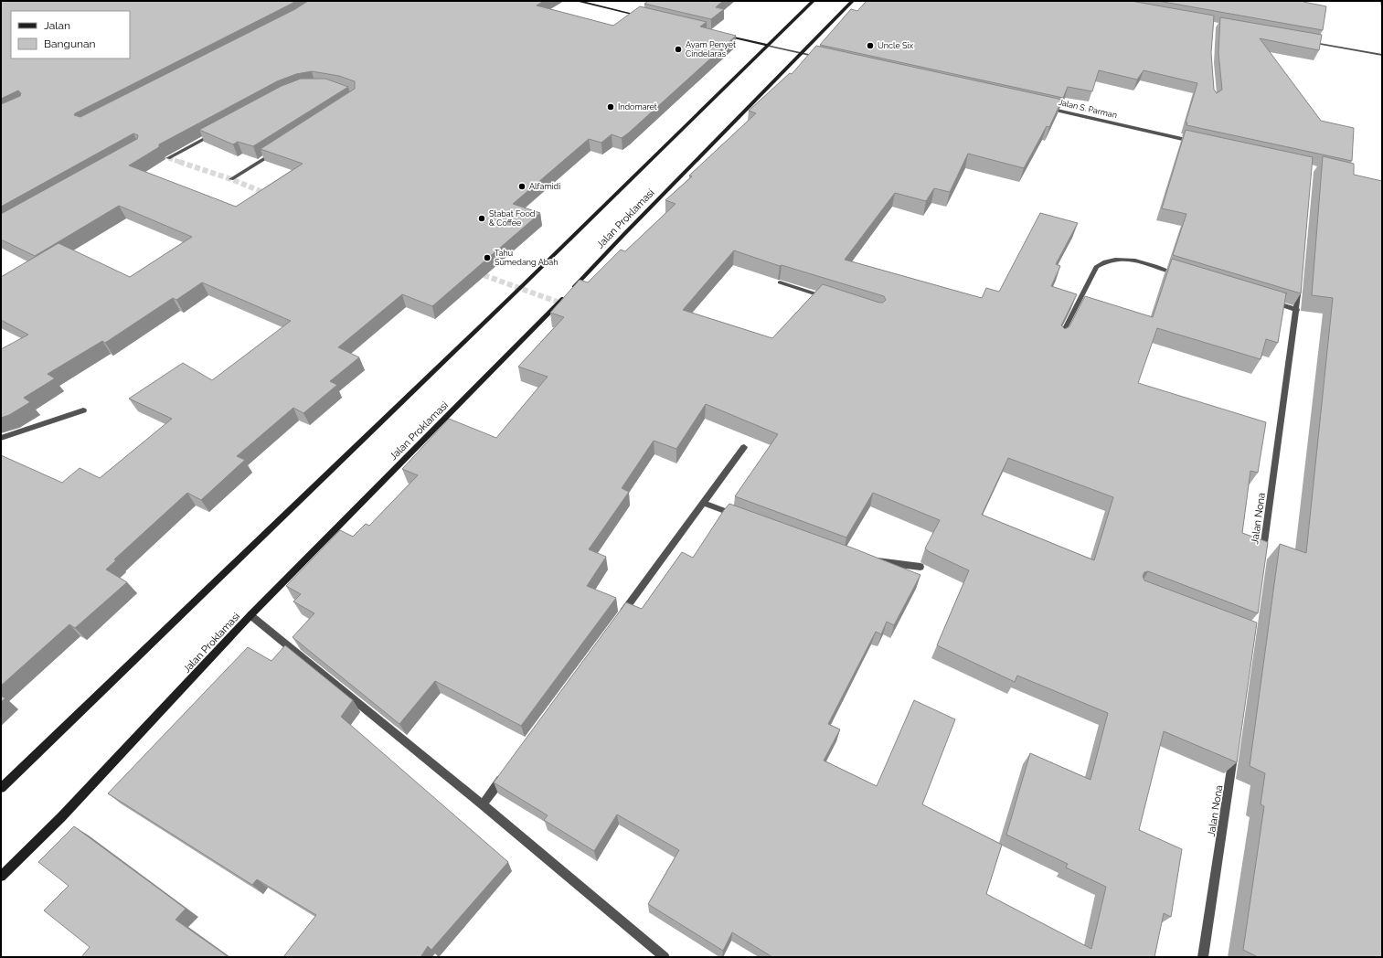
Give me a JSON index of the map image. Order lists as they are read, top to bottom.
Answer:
{
  "streets": {
    "street": ["Jalan S. Parman", "Jalan Proklamasi", "Jalan Nona"]
  },
  "places": [
    "Uncle Six",
    "Ayam Penyet Cindelaras",
    "Indomaret",
    "Alfamidi",
    "Stabat Food & Coffee",
    "Tahu Sumedang Abah"
  ],
  "legend": ["Jalan", "Bangunan"]
}
